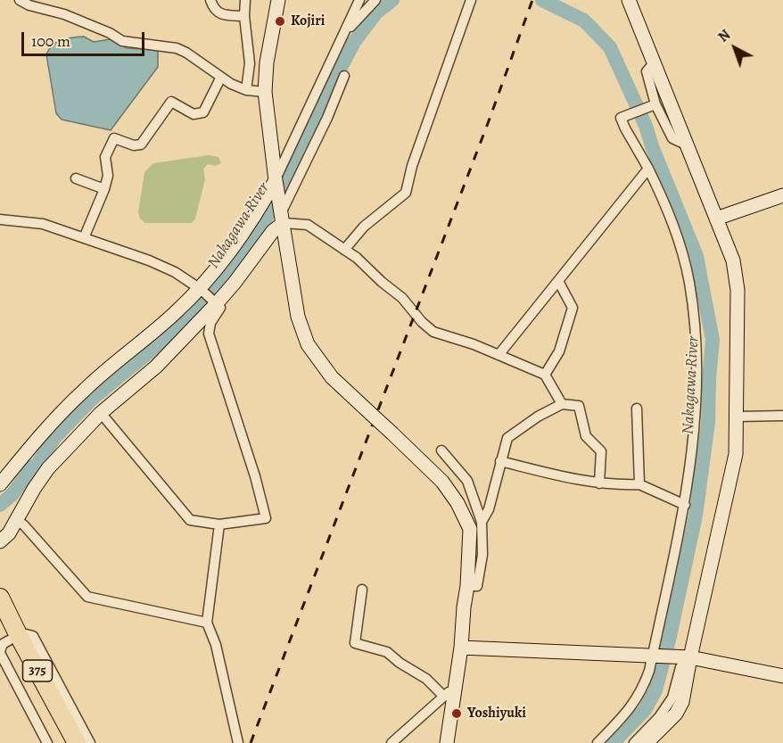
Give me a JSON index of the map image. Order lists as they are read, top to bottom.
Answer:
{
  "streets": {
    "highway": ["375"]
  },
  "water": ["Nakagawa River"],
  "places": ["Kojiri", "Yoshiyuki"],
  "scale_bar": "100 m",
  "north": "top left"
}
